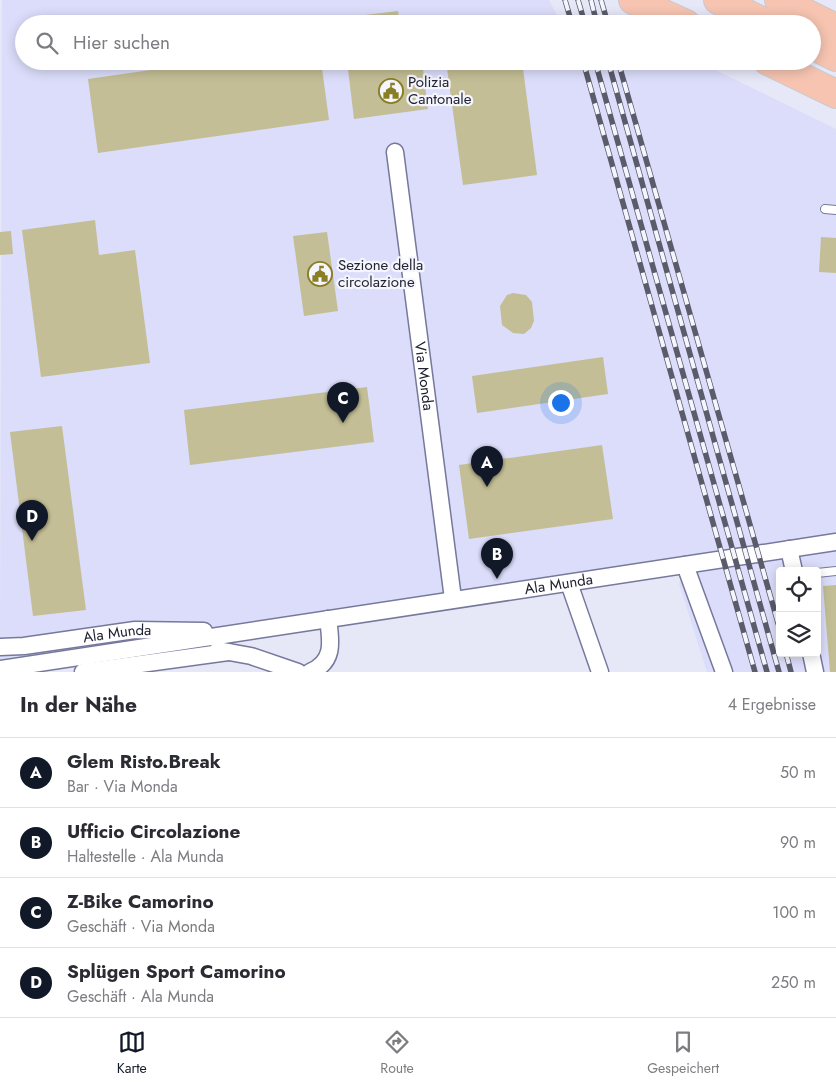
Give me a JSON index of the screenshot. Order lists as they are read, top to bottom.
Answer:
{
  "streets": {
    "street": ["Via Monda", "Ala Munda"]
  },
  "crossings": [
    ["Via Monda", "Ala Munda"]
  ],
  "places": {
    "public building": ["Polizia Cantonale", "Sezione della circolazione"]
  },
  "page": {
    "search": "Hier suchen",
    "pins": [
      "C",
      "A",
      "D",
      "B"
    ],
    "heading": ["In der Nähe", "4 Ergebnisse"],
    "list": [
      {
        "mark": "A",
        "name": "Glem Risto.Break",
        "note": "Bar · Via Monda",
        "value": "50 m"
      },
      {
        "mark": "B",
        "name": "Ufficio Circolazione",
        "note": "Haltestelle · Ala Munda",
        "value": "90 m"
      },
      {
        "mark": "C",
        "name": "Z-Bike Camorino",
        "note": "Geschäft · Via Monda",
        "value": "100 m"
      },
      {
        "mark": "D",
        "name": "Splügen Sport Camorino",
        "note": "Geschäft · Ala Munda",
        "value": "250 m"
      }
    ],
    "nav": ["Karte", "Route", "Gespeichert"]
  }
}
